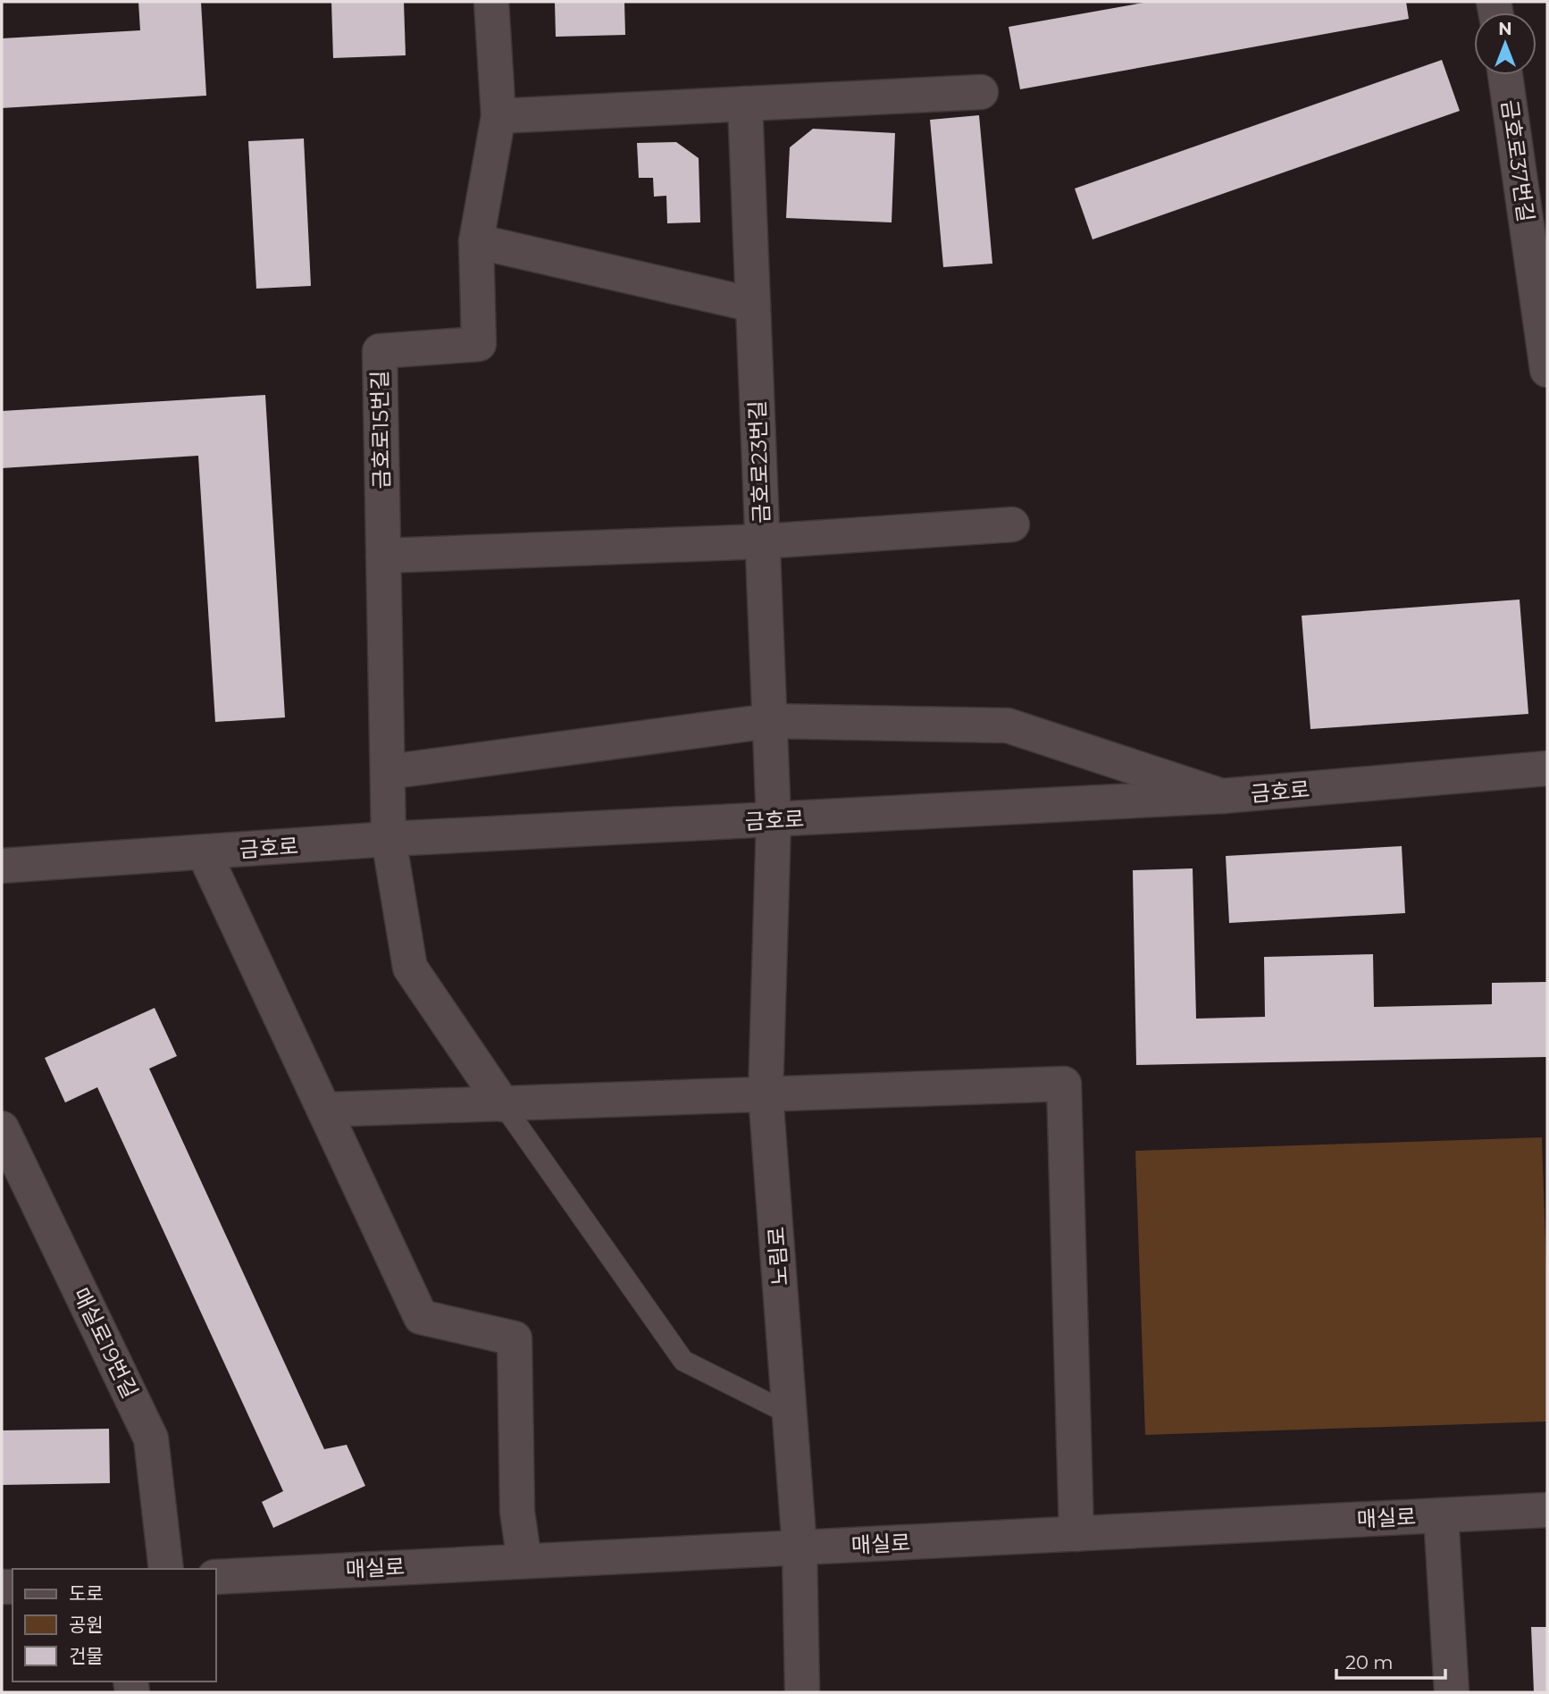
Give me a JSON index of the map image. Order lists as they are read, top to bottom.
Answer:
{
  "streets": {
    "street": [
      "금호로37번길",
      "금호로15번길",
      "금호로23번길",
      "금호로",
      "노림로",
      "매실로19번길",
      "매실로"
    ]
  },
  "crossings": [
    ["금호로15번길", "금호로"],
    ["금호로23번길", "금호로"],
    ["금호로23번길", "노림로"],
    ["금호로", "노림로"],
    ["노림로", "매실로"]
  ],
  "legend": ["도로", "공원", "건물"],
  "scale_bar": "20 m",
  "north": "top"
}
